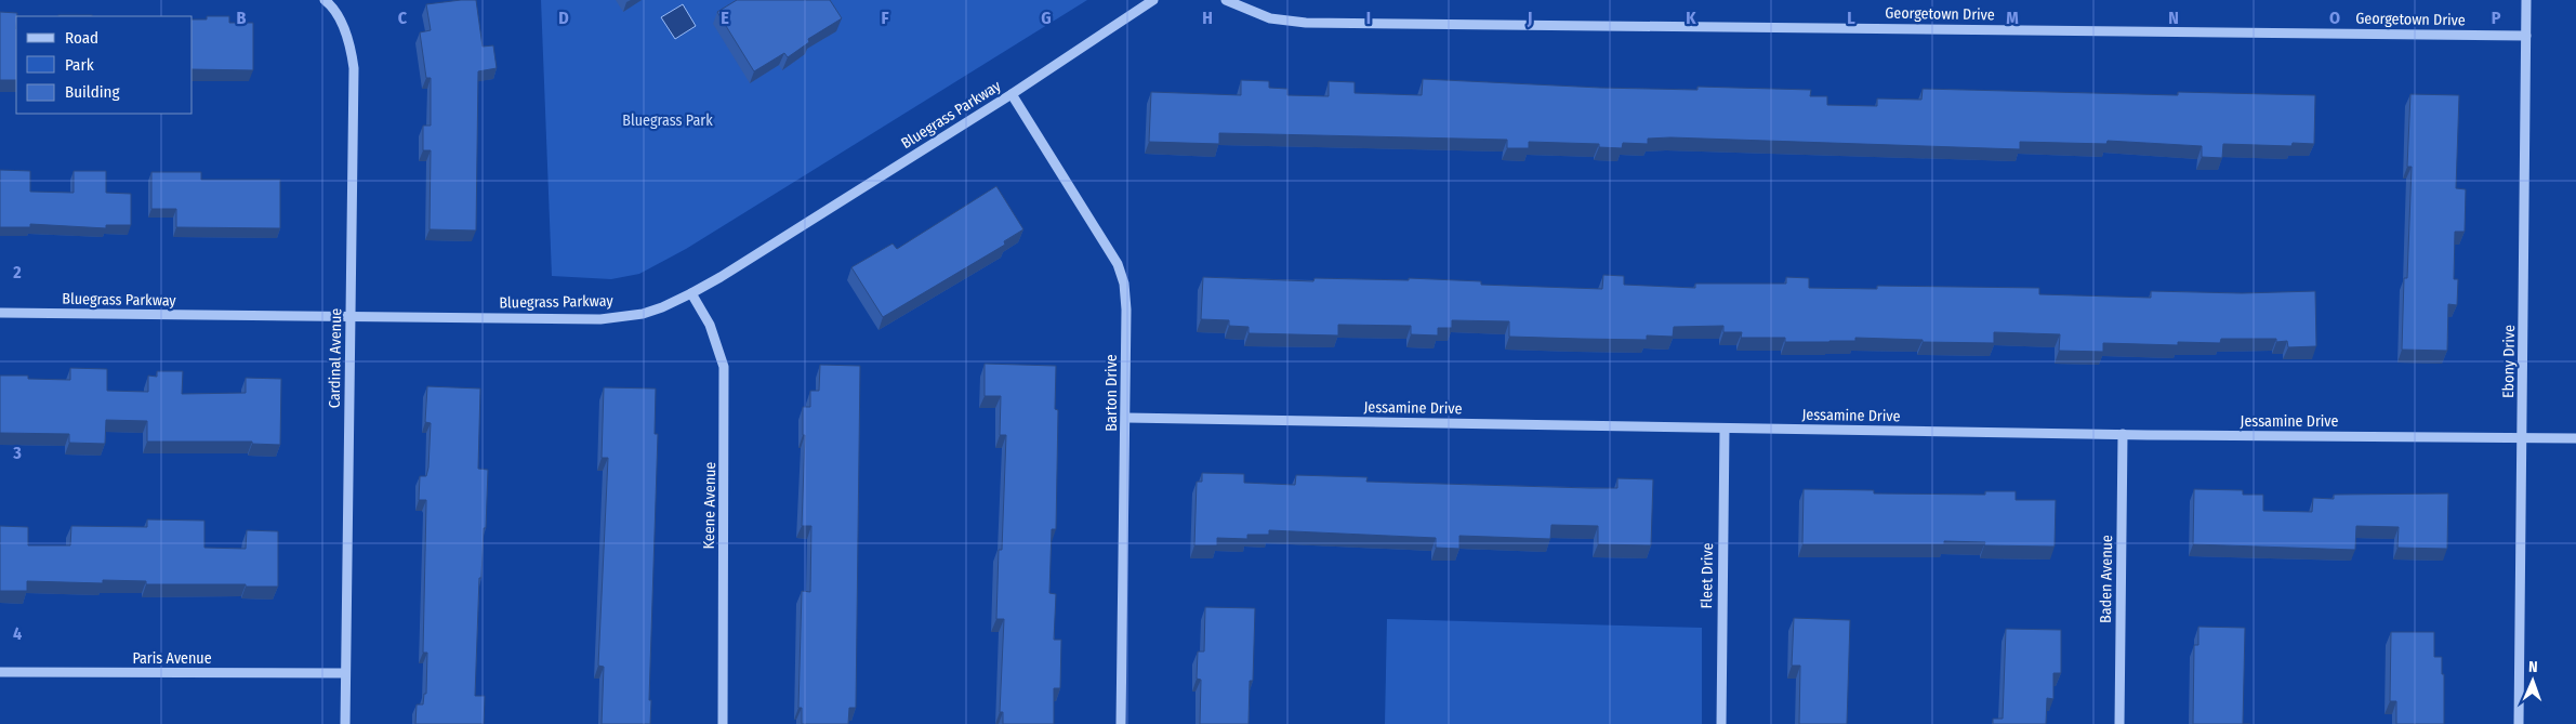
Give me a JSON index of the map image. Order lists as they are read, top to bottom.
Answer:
{
  "streets": {
    "street": [
      "Georgetown Drive",
      "Bluegrass Parkway",
      "Cardinal Avenue",
      "Ebony Drive",
      "Barton Drive",
      "Jessamine Drive",
      "Keene Avenue",
      "Fleet Drive",
      "Baden Avenue",
      "Paris Avenue"
    ]
  },
  "crossings": [
    ["Georgetown Drive", "Ebony Drive"],
    ["Bluegrass Parkway", "Cardinal Avenue"],
    ["Bluegrass Parkway", "Barton Drive"],
    ["Bluegrass Parkway", "Keene Avenue"],
    ["Cardinal Avenue", "Paris Avenue"],
    ["Ebony Drive", "Jessamine Drive"],
    ["Barton Drive", "Jessamine Drive"],
    ["Jessamine Drive", "Fleet Drive"],
    ["Jessamine Drive", "Baden Avenue"]
  ],
  "parks": ["Bluegrass Park"],
  "legend": ["Road", "Park", "Building"],
  "north": "top",
  "grid": {
    "columns": [
      "B",
      "C",
      "D",
      "E",
      "F",
      "G",
      "H",
      "I",
      "J",
      "K",
      "L",
      "M",
      "N",
      "O",
      "P"
    ],
    "rows": ["2", "3", "4"]
  }
}
